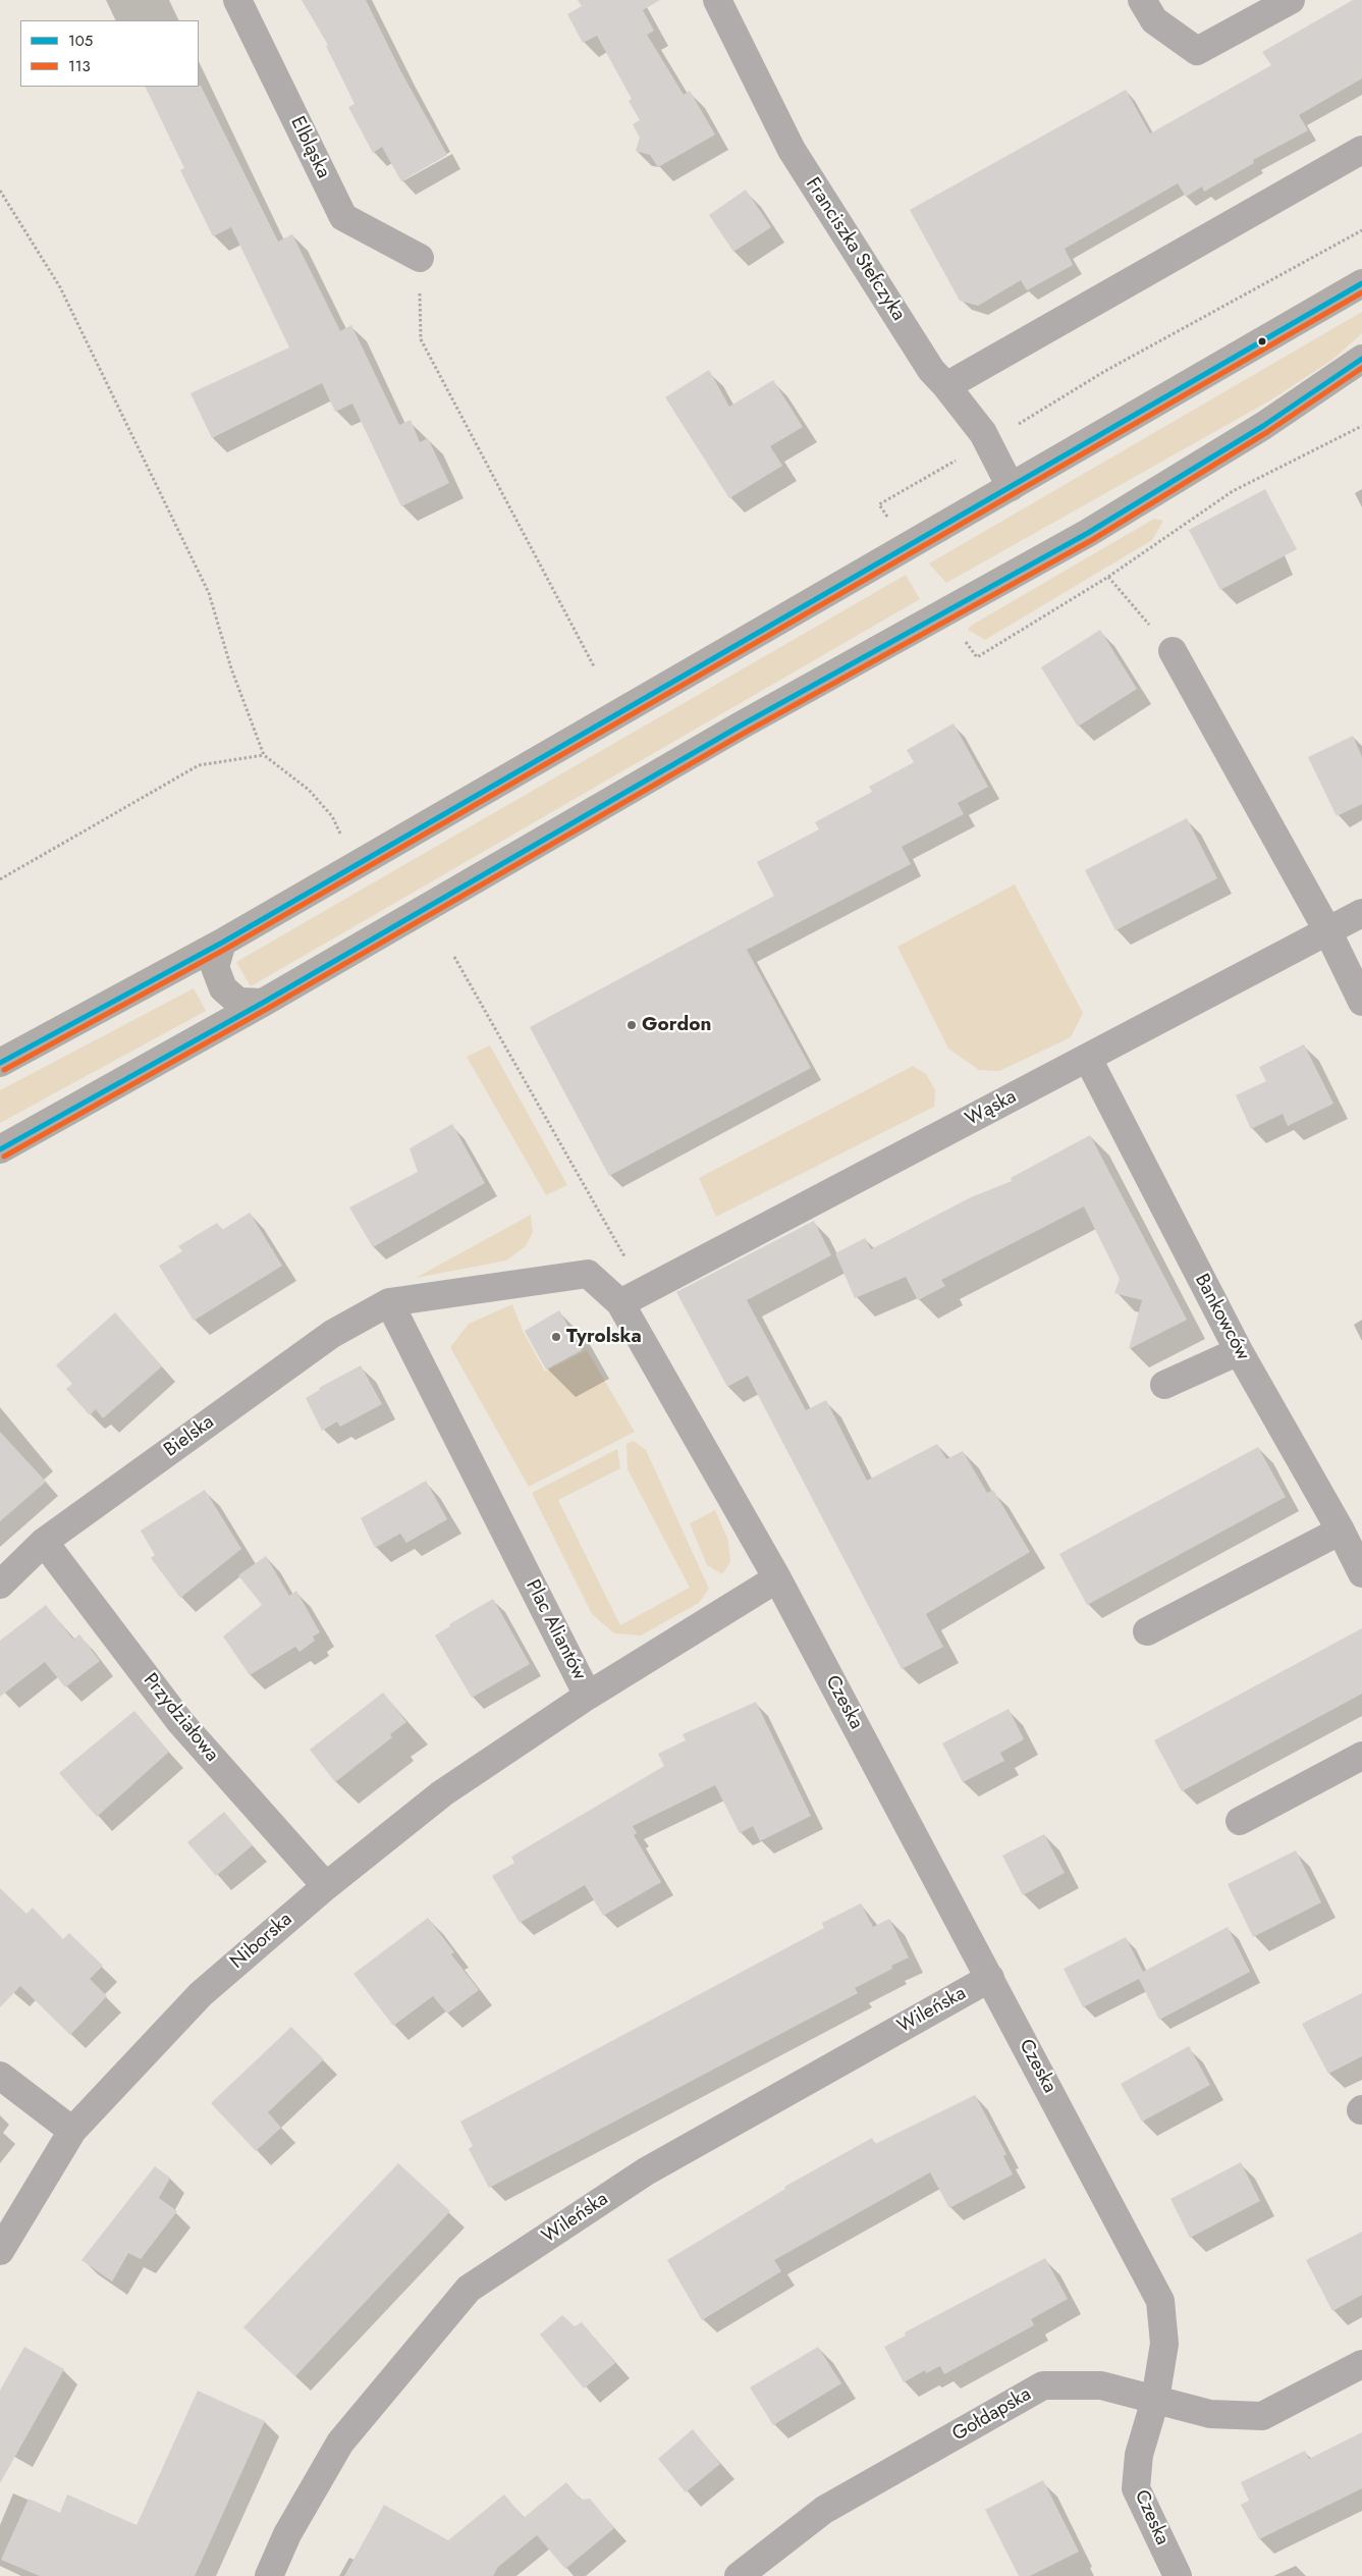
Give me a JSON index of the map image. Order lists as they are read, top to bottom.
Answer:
{
  "streets": {
    "street": [
      "Elbląska",
      "Franciszka Stefczyka",
      "Wąska",
      "Bankowców",
      "Bielska",
      "Plac Aliantów",
      "Czeska",
      "Przydziałowa",
      "Niborska",
      "Wileńska",
      "Gołdapska"
    ]
  },
  "crossings": [
    ["Wąska", "Bankowców"],
    ["Bielska", "Plac Aliantów"],
    ["Bielska", "Przydziałowa"],
    ["Plac Aliantów", "Czeska"],
    ["Plac Aliantów", "Niborska"],
    ["Czeska", "Wileńska"],
    ["Czeska", "Gołdapska"],
    ["Przydziałowa", "Niborska"]
  ],
  "places": ["Gordon", "Tyrolska"],
  "lines": ["transit line 105", "transit line 113"],
  "legend": ["105", "113"]
}
